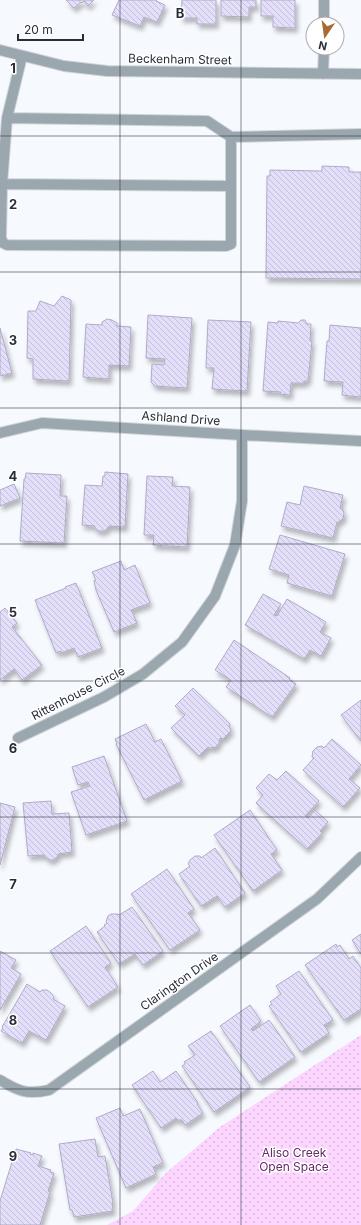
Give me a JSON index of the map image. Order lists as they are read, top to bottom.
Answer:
{
  "streets": {
    "street": [
      "Beckenham Street",
      "Ashland Drive",
      "Rittenhouse Circle",
      "Clarington Drive"
    ]
  },
  "crossings": [
    ["Ashland Drive", "Rittenhouse Circle"]
  ],
  "parks": ["Aliso Creek Open Space"],
  "scale_bar": "20 m",
  "north": "bottom",
  "grid": {
    "columns": ["B"],
    "rows": [
      "1",
      "2",
      "3",
      "4",
      "5",
      "6",
      "7",
      "8",
      "9"
    ]
  }
}
